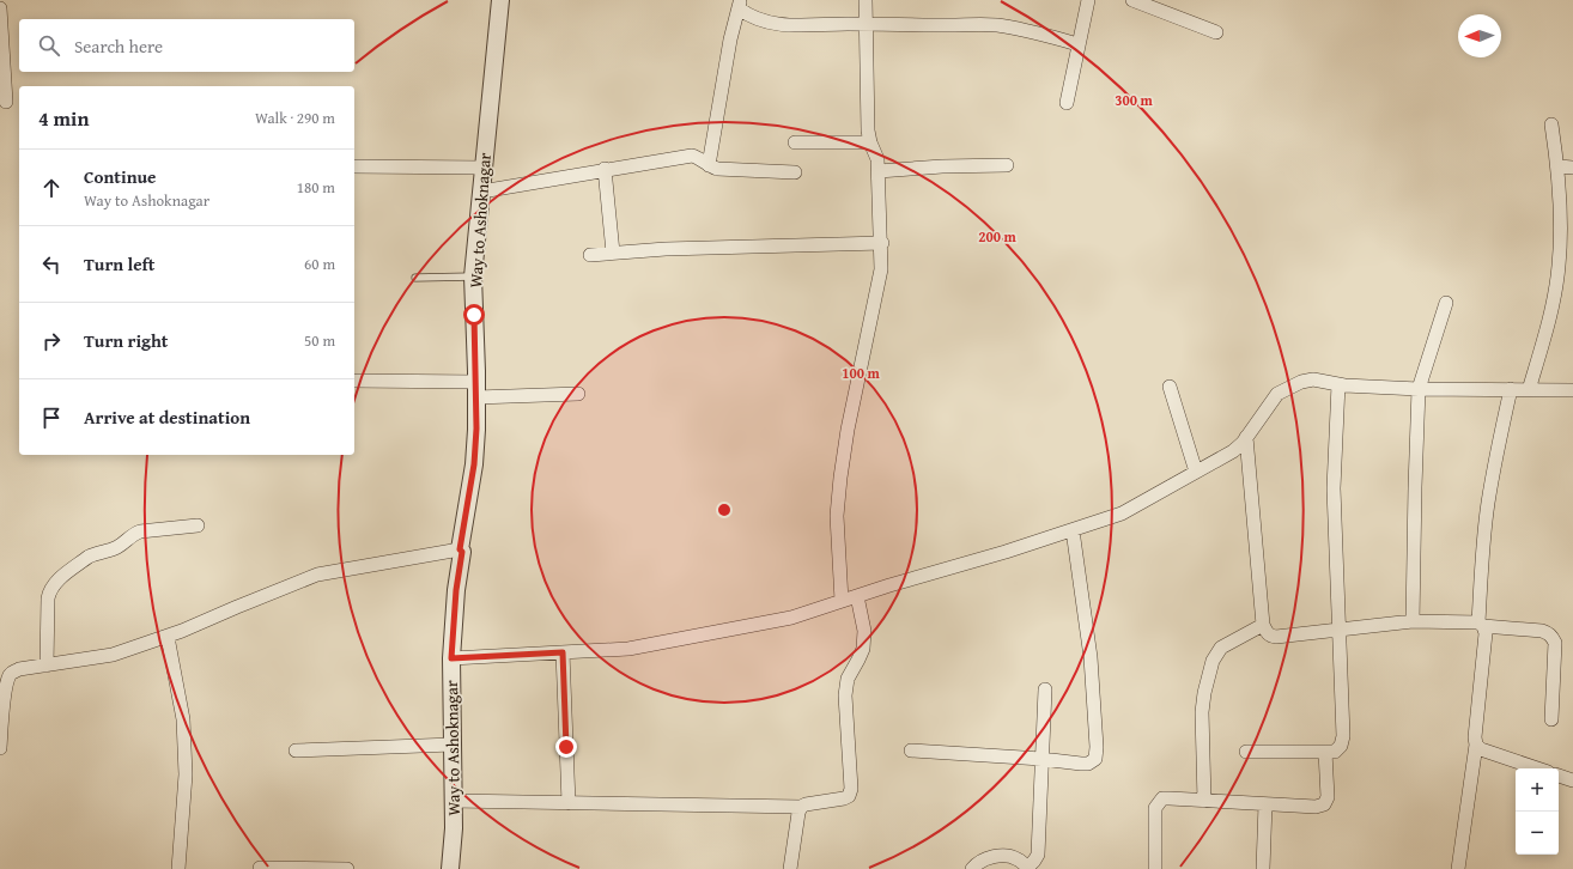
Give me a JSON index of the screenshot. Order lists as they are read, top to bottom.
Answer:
{
  "streets": {
    "street": ["Way to Ashoknagar"]
  },
  "north": "left",
  "page": {
    "search": "Search here",
    "heading": ["4 min", "Walk · 290 m"],
    "list": [
      ["Continue", "Way to Ashoknagar", "180 m"],
      ["Turn left", "60 m"],
      ["Turn right", "50 m"],
      "Arrive at destination"
    ],
    "map_buttons": ["+", "−"]
  },
  "rings": ["300 m", "200 m", "100 m"]
}
